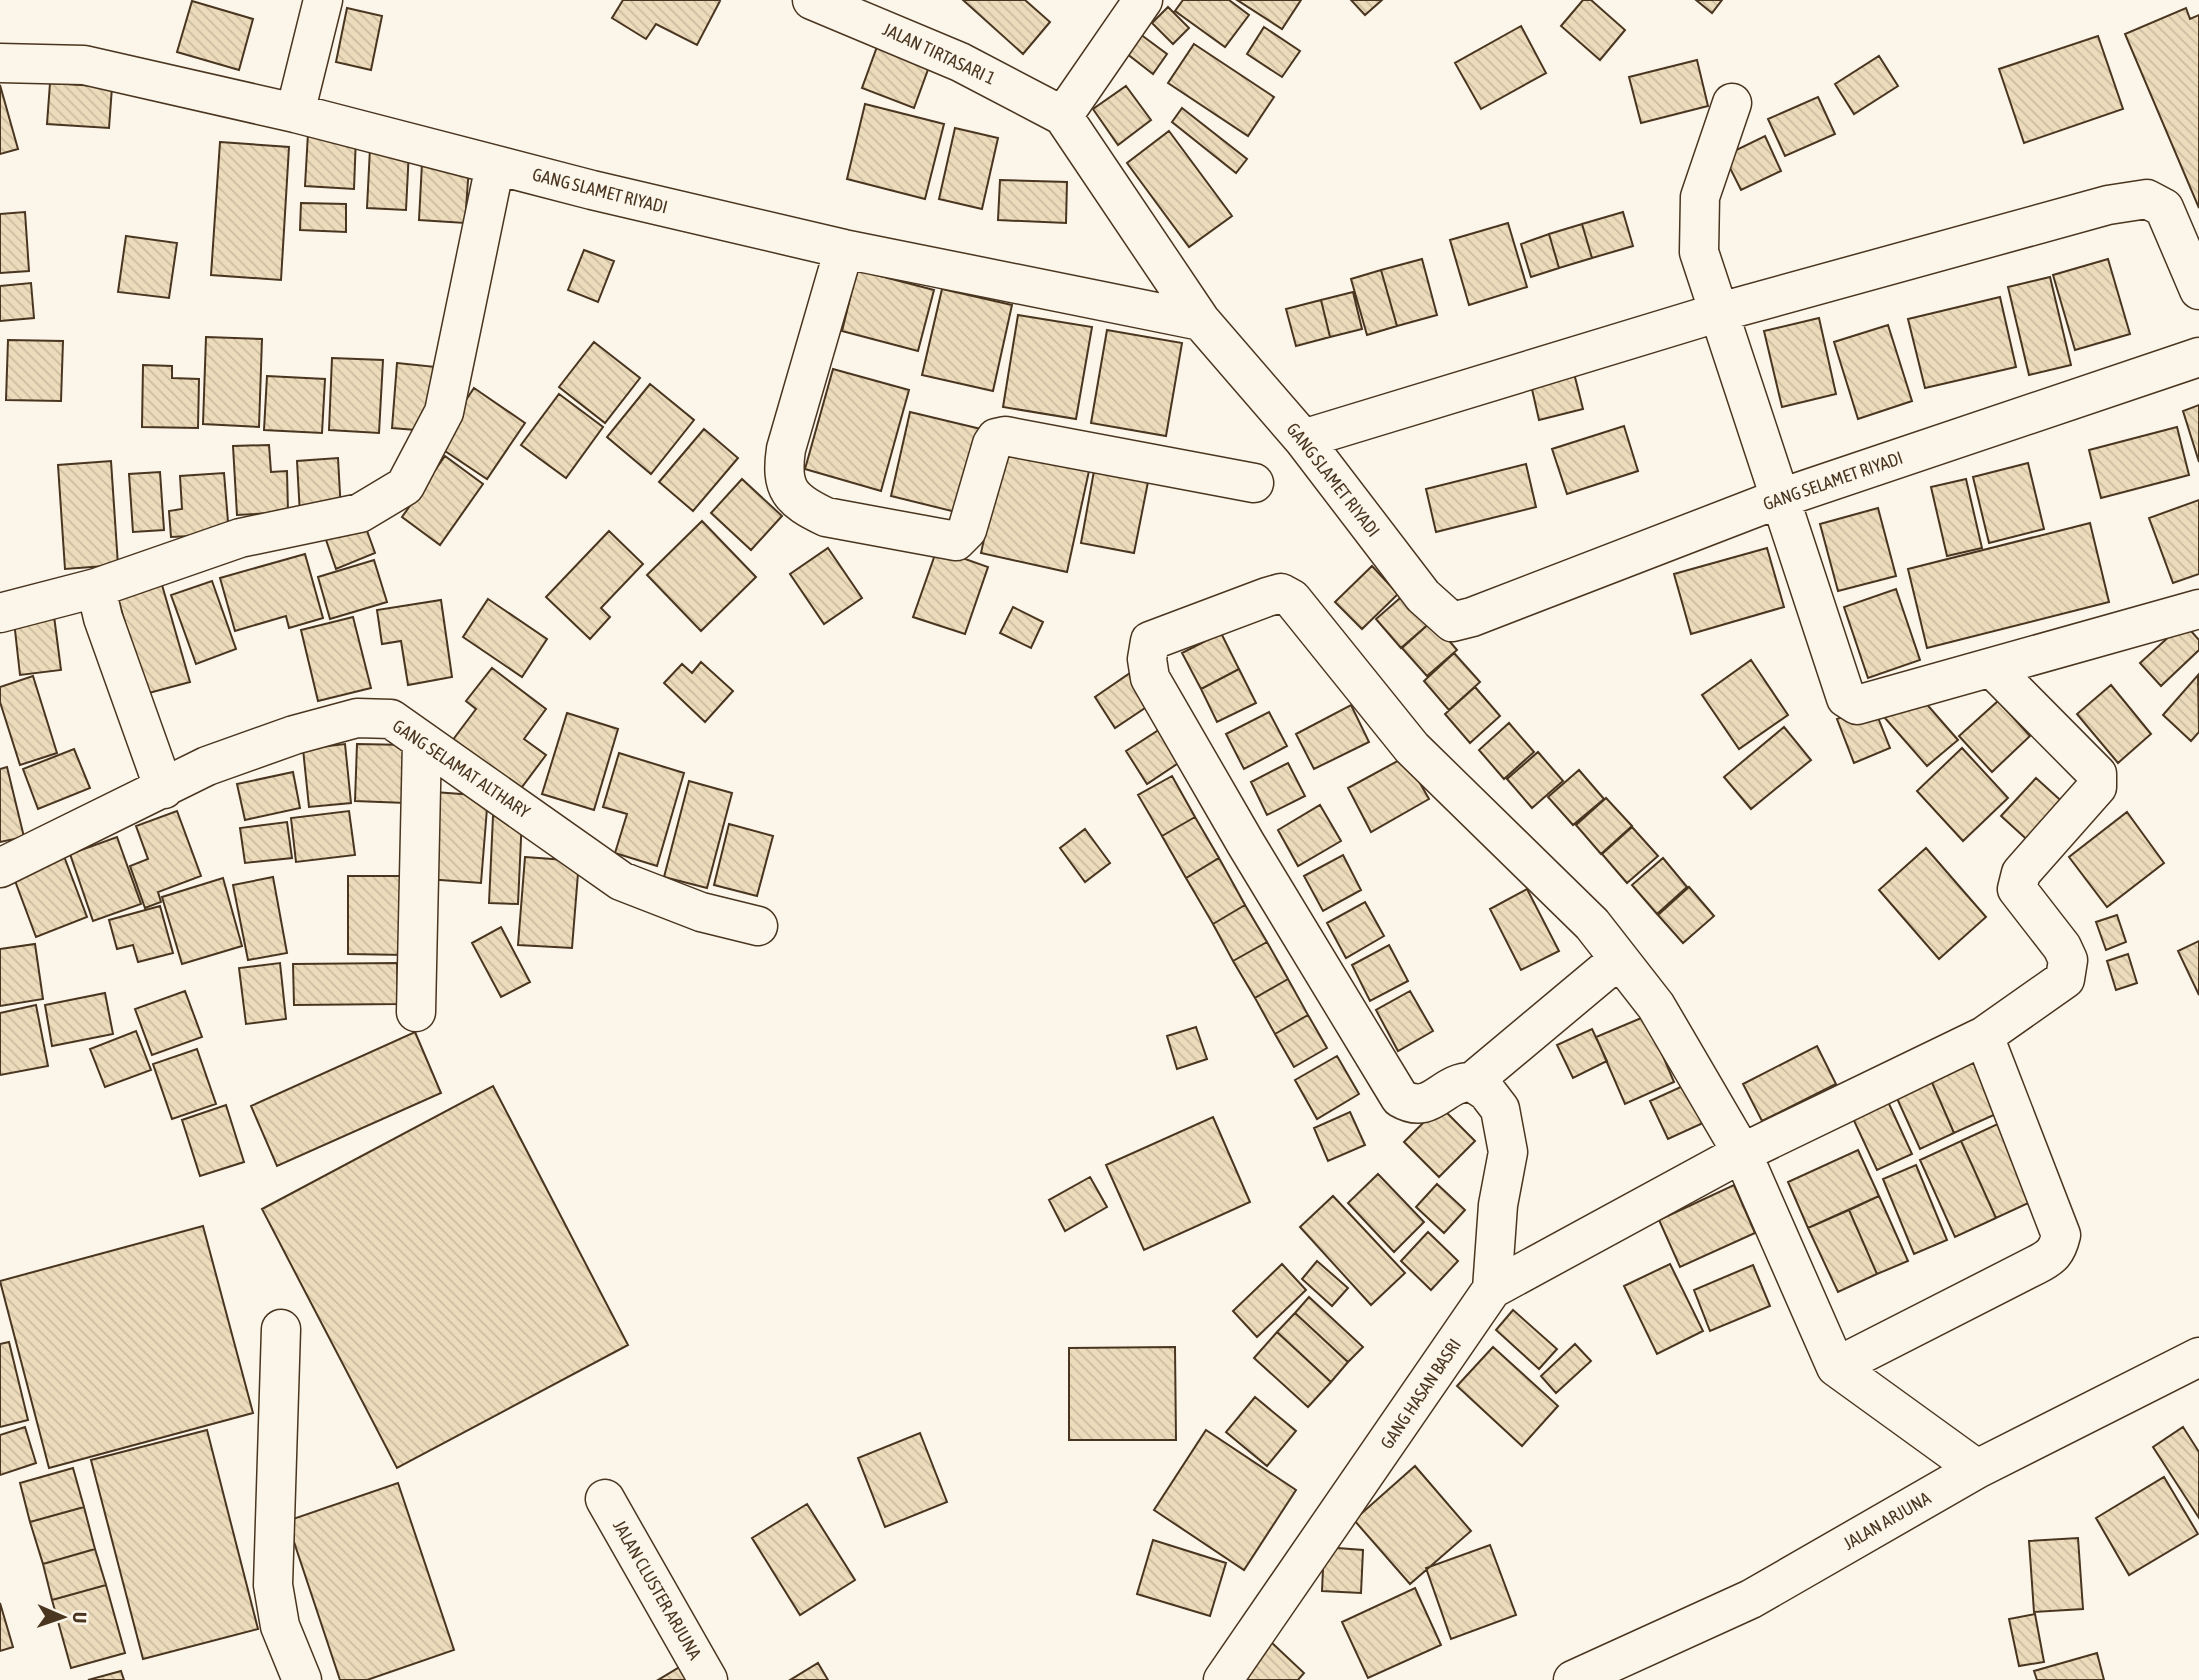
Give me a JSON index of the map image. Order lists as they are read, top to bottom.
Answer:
{
  "streets": {
    "street": [
      "JALAN TIRTASARI 1",
      "GANG SLAMET RIYADI",
      "GANG SELAMET RIYADI",
      "GANG SELAMAT ALTHARY",
      "GANG HASAN BASRI",
      "JALAN ARJUNA",
      "JALAN CLUSTER ARJUNA"
    ]
  },
  "crossings": [
    ["JALAN TIRTASARI 1", "GANG SLAMET RIYADI"],
    ["GANG SLAMET RIYADI", "GANG SELAMET RIYADI"]
  ],
  "north": "right"
}
